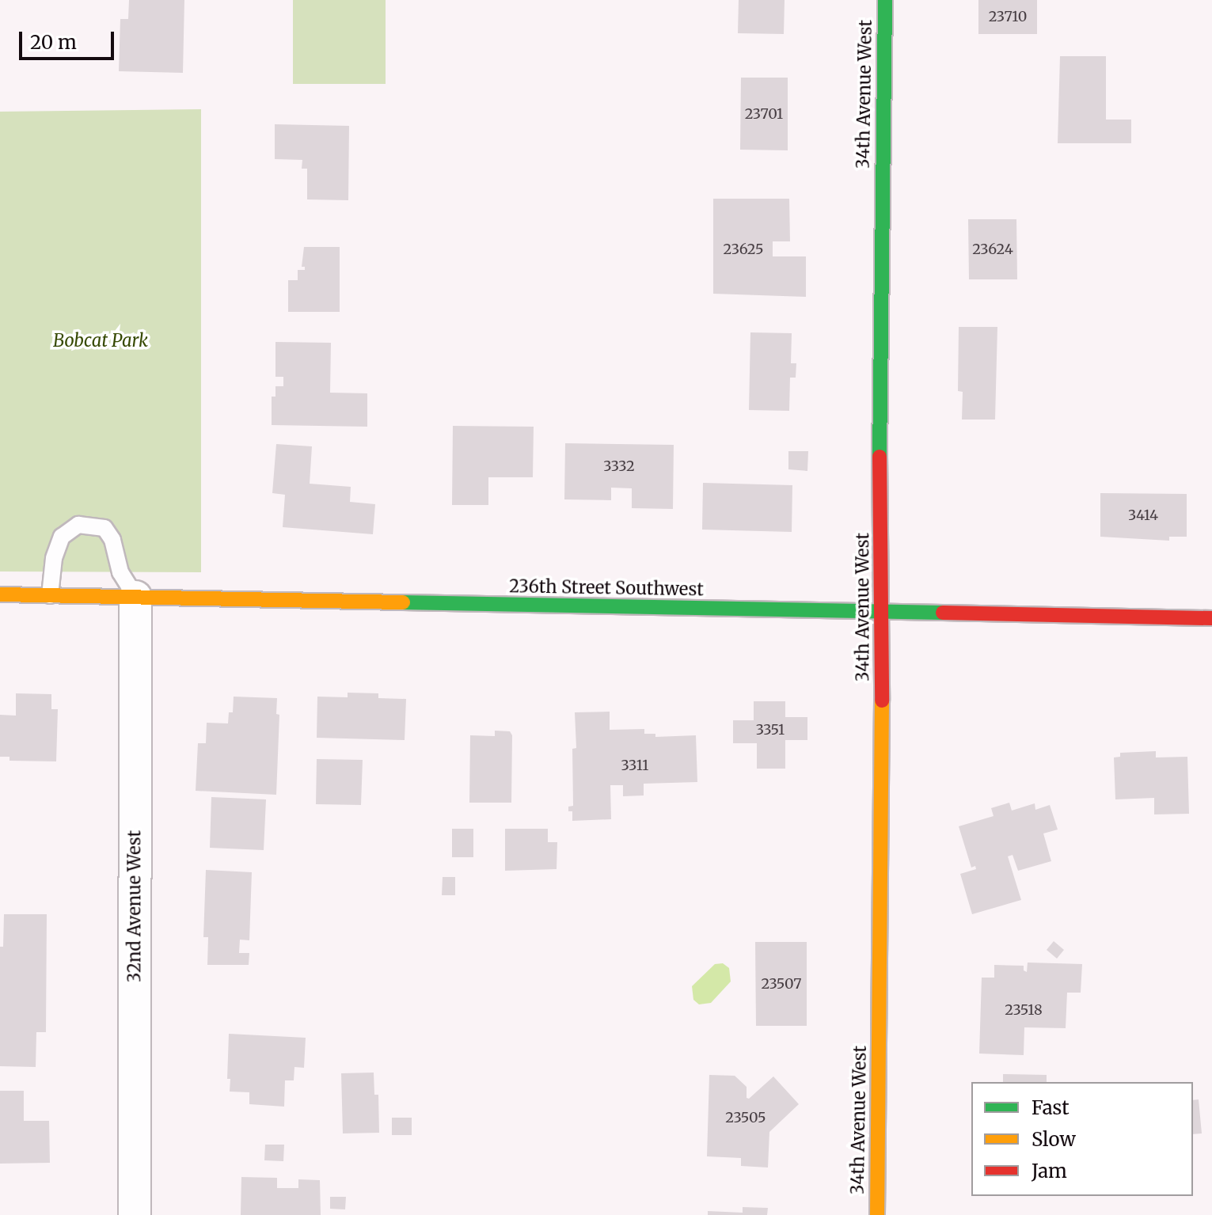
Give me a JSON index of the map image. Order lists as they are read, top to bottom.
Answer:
{
  "streets": {
    "street": ["34th Avenue West", "236th Street Southwest", "32nd Avenue West"]
  },
  "crossings": [
    ["34th Avenue West", "236th Street Southwest"],
    ["236th Street Southwest", "32nd Avenue West"]
  ],
  "parks": ["Bobcat Park"],
  "house_numbers": [
    "23710",
    "23701",
    "23625",
    "23624",
    "3332",
    "3414",
    "3351",
    "3311",
    "23507",
    "23518",
    "23505"
  ],
  "legend": ["Fast", "Slow", "Jam"],
  "scale_bar": "20 m"
}
